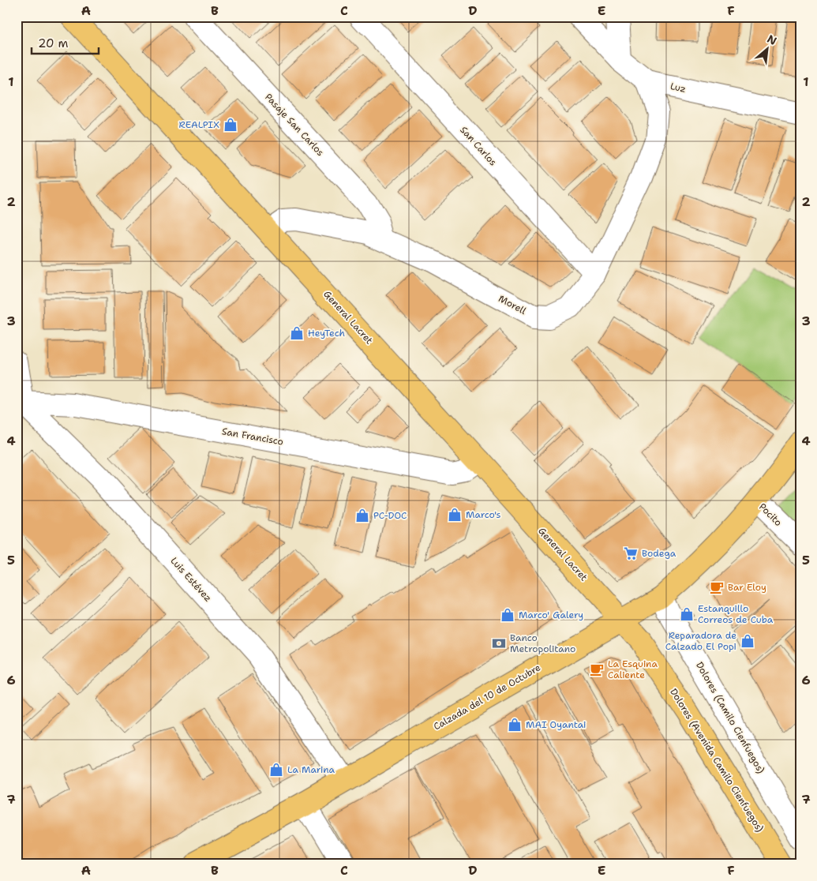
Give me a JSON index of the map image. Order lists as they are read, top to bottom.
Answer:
{
  "streets": {
    "main road": ["General Lacret", "Calzada del 10 de Octubre", "Dolores (Avenida Camilo Cienfuegos)"],
    "street": [
      "Luz",
      "Pasaje San Carlos",
      "San Carlos",
      "Morell",
      "San Francisco",
      "Pocito",
      "Luis Estévez",
      "Dolores (Camilo Cienfuegos)"
    ]
  },
  "crossings": [
    ["Luz", "Morell"],
    ["Pasaje San Carlos", "Morell"],
    ["San Carlos", "Morell"],
    ["Morell", "General Lacret"],
    ["General Lacret", "San Francisco"],
    ["General Lacret", "Calzada del 10 de Octubre"],
    ["General Lacret", "Dolores (Avenida Camilo Cienfuegos)"],
    ["San Francisco", "Luis Estévez"],
    ["Pocito", "Calzada del 10 de Octubre"],
    ["Luis Estévez", "Calzada del 10 de Octubre"],
    ["Calzada del 10 de Octubre", "Dolores (Camilo Cienfuegos)"],
    ["Calzada del 10 de Octubre", "Dolores (Avenida Camilo Cienfuegos)"]
  ],
  "places": {
    "shop": [
      "REALPIX",
      "HeyTech",
      "Marco's",
      "PC-DOC",
      "Estanquillo Correos de Cuba",
      "Marco' Galery",
      "Reparadora de Calzado El Popi",
      "MAI Oyantai",
      "La Marina"
    ],
    "supermarket": ["Bodega"],
    "cafe": ["Bar Eloy", "La Esquina Caliente"],
    "bank": ["Banco Metropolitano"]
  },
  "scale_bar": "20 m",
  "north": "top right",
  "grid": {
    "columns": [
      "A",
      "B",
      "C",
      "D",
      "E",
      "F"
    ],
    "rows": [
      "1",
      "2",
      "3",
      "4",
      "5",
      "6",
      "7"
    ]
  }
}
